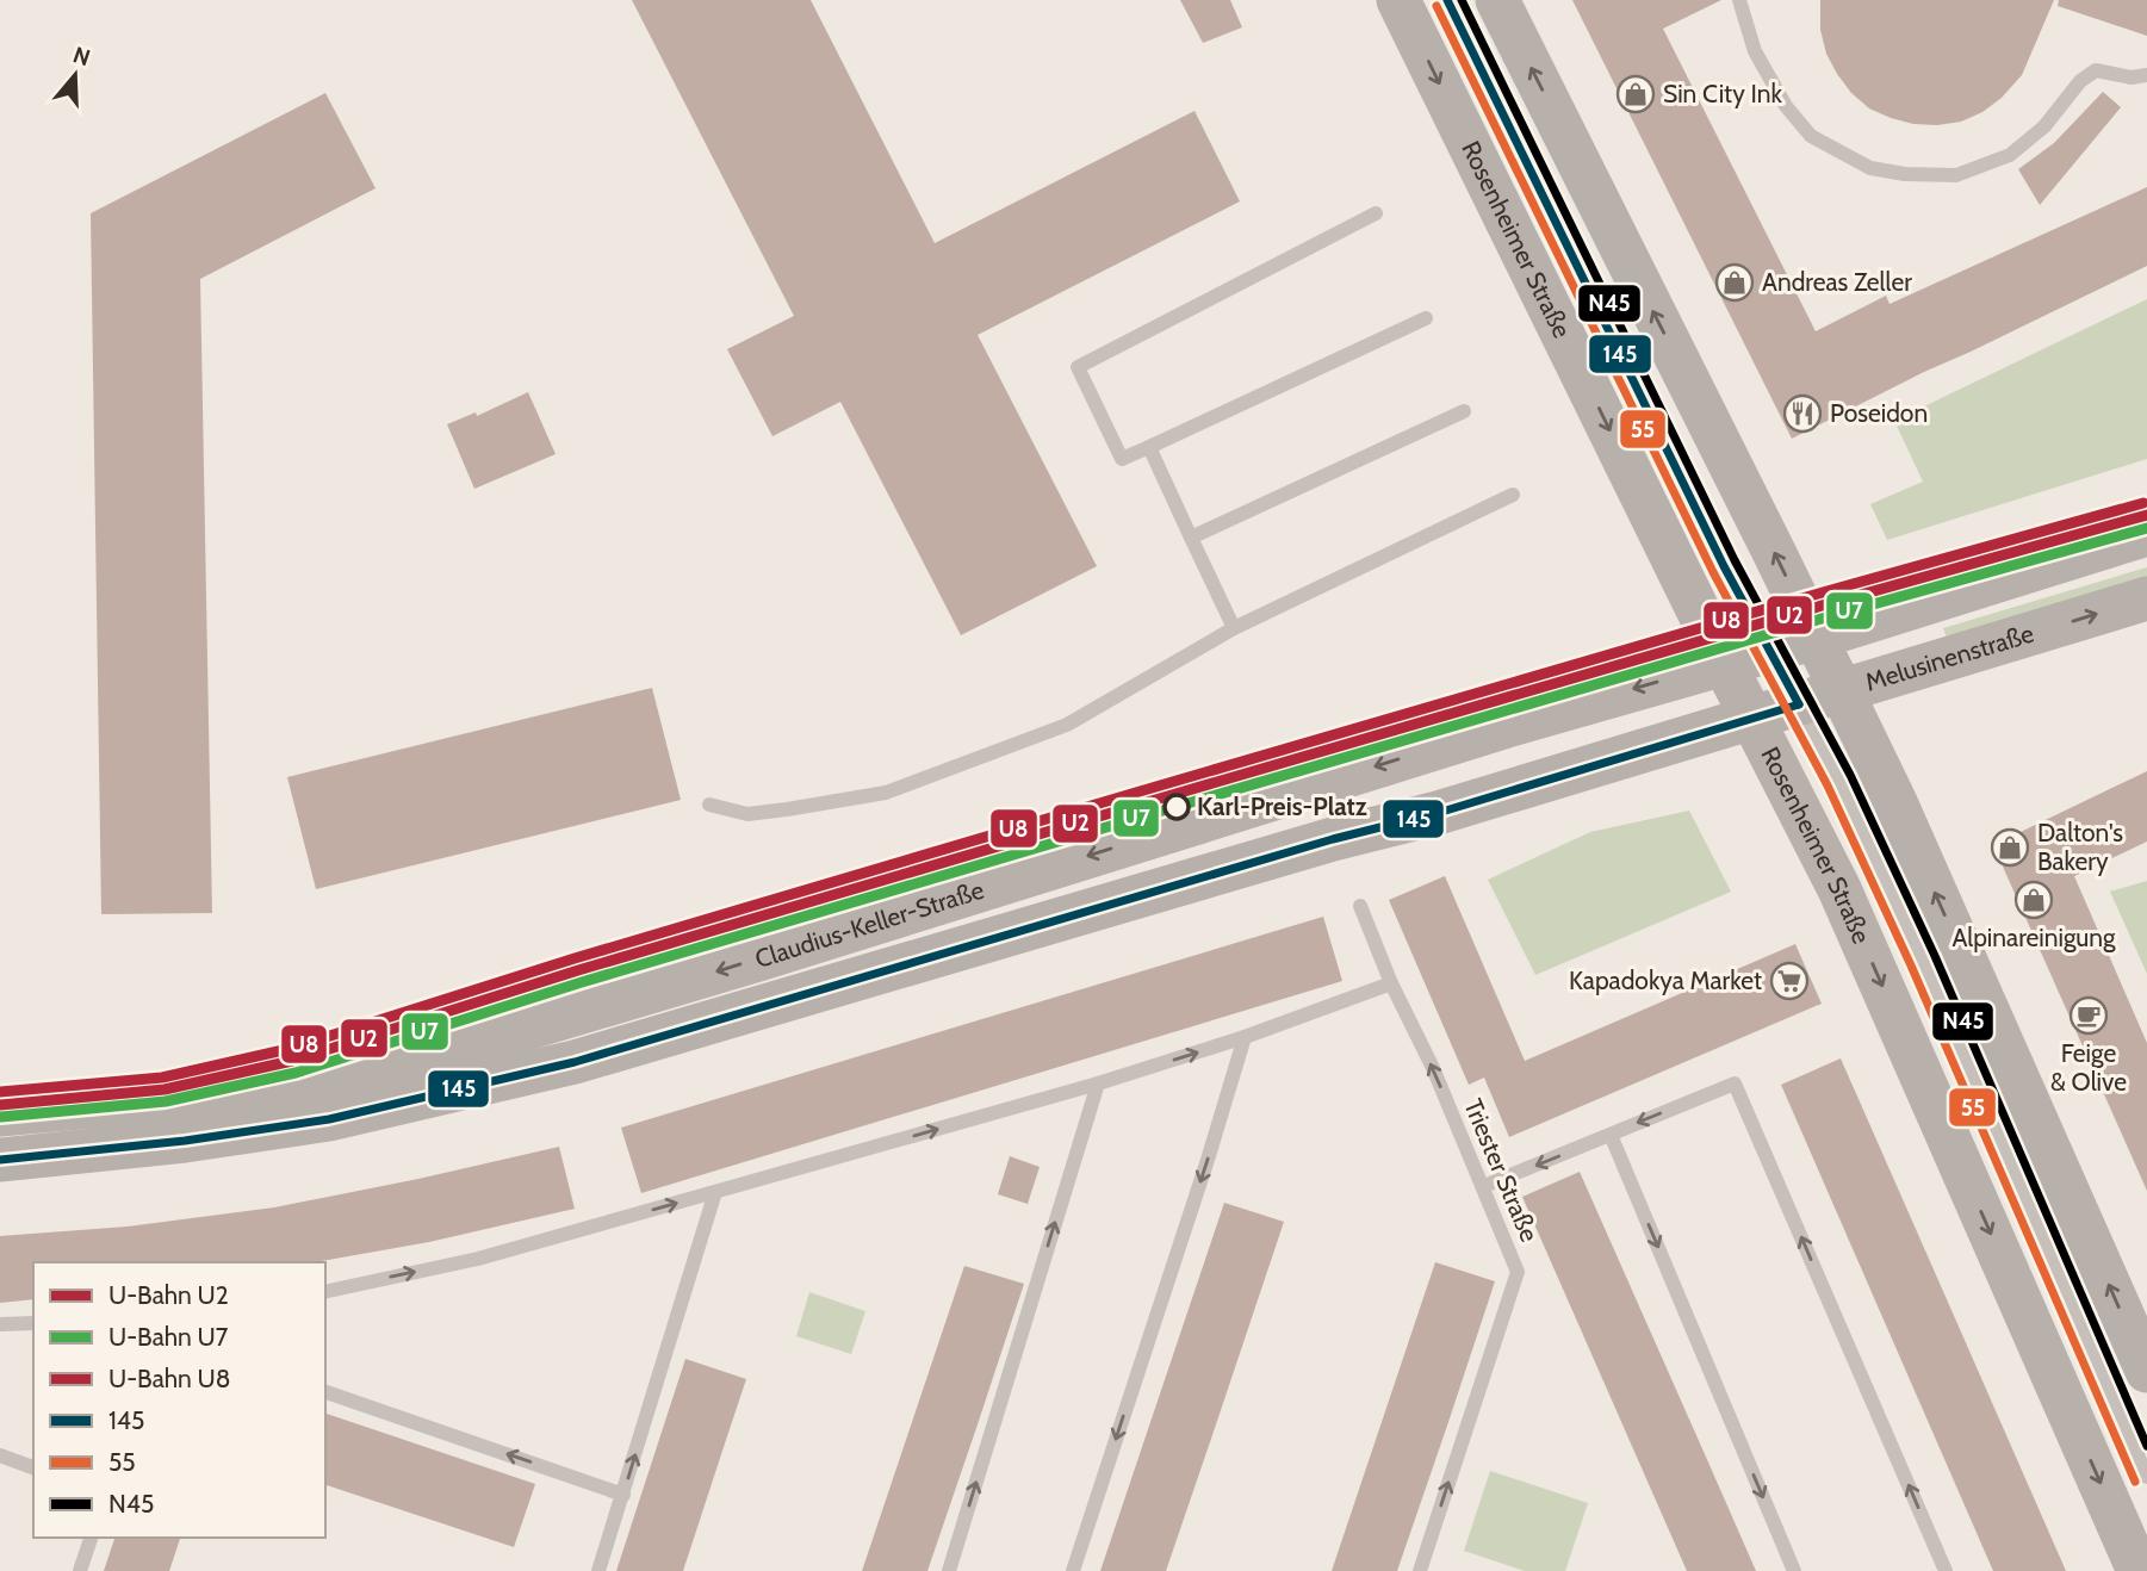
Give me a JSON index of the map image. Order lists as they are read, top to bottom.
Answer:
{
  "streets": {
    "main road": ["Rosenheimer Straße", "Melusinenstraße", "Claudius-Keller-Straße"],
    "lane": ["Triester Straße"]
  },
  "crossings": [
    ["Rosenheimer Straße", "Melusinenstraße"],
    ["Rosenheimer Straße", "Claudius-Keller-Straße"],
    ["Melusinenstraße", "Claudius-Keller-Straße"]
  ],
  "one_way": ["Triester Straße"],
  "places": {
    "shop": [
      "Sin City Ink",
      "Andreas Zeller",
      "Dalton's Bakery",
      "Alpinareinigung"
    ],
    "restaurant": ["Poseidon"],
    "other": ["Karl-Preis-Platz"],
    "supermarket": ["Kapadokya Market"],
    "cafe": ["Feige & Olive"]
  },
  "lines": [
    "transit line 145",
    "transit line N45",
    "transit line 55",
    "metro line U8",
    "metro line U2",
    "metro line U7"
  ],
  "legend": [
    "U-Bahn U2",
    "U-Bahn U7",
    "U-Bahn U8",
    "145",
    "55",
    "N45"
  ],
  "north": "top"
}
